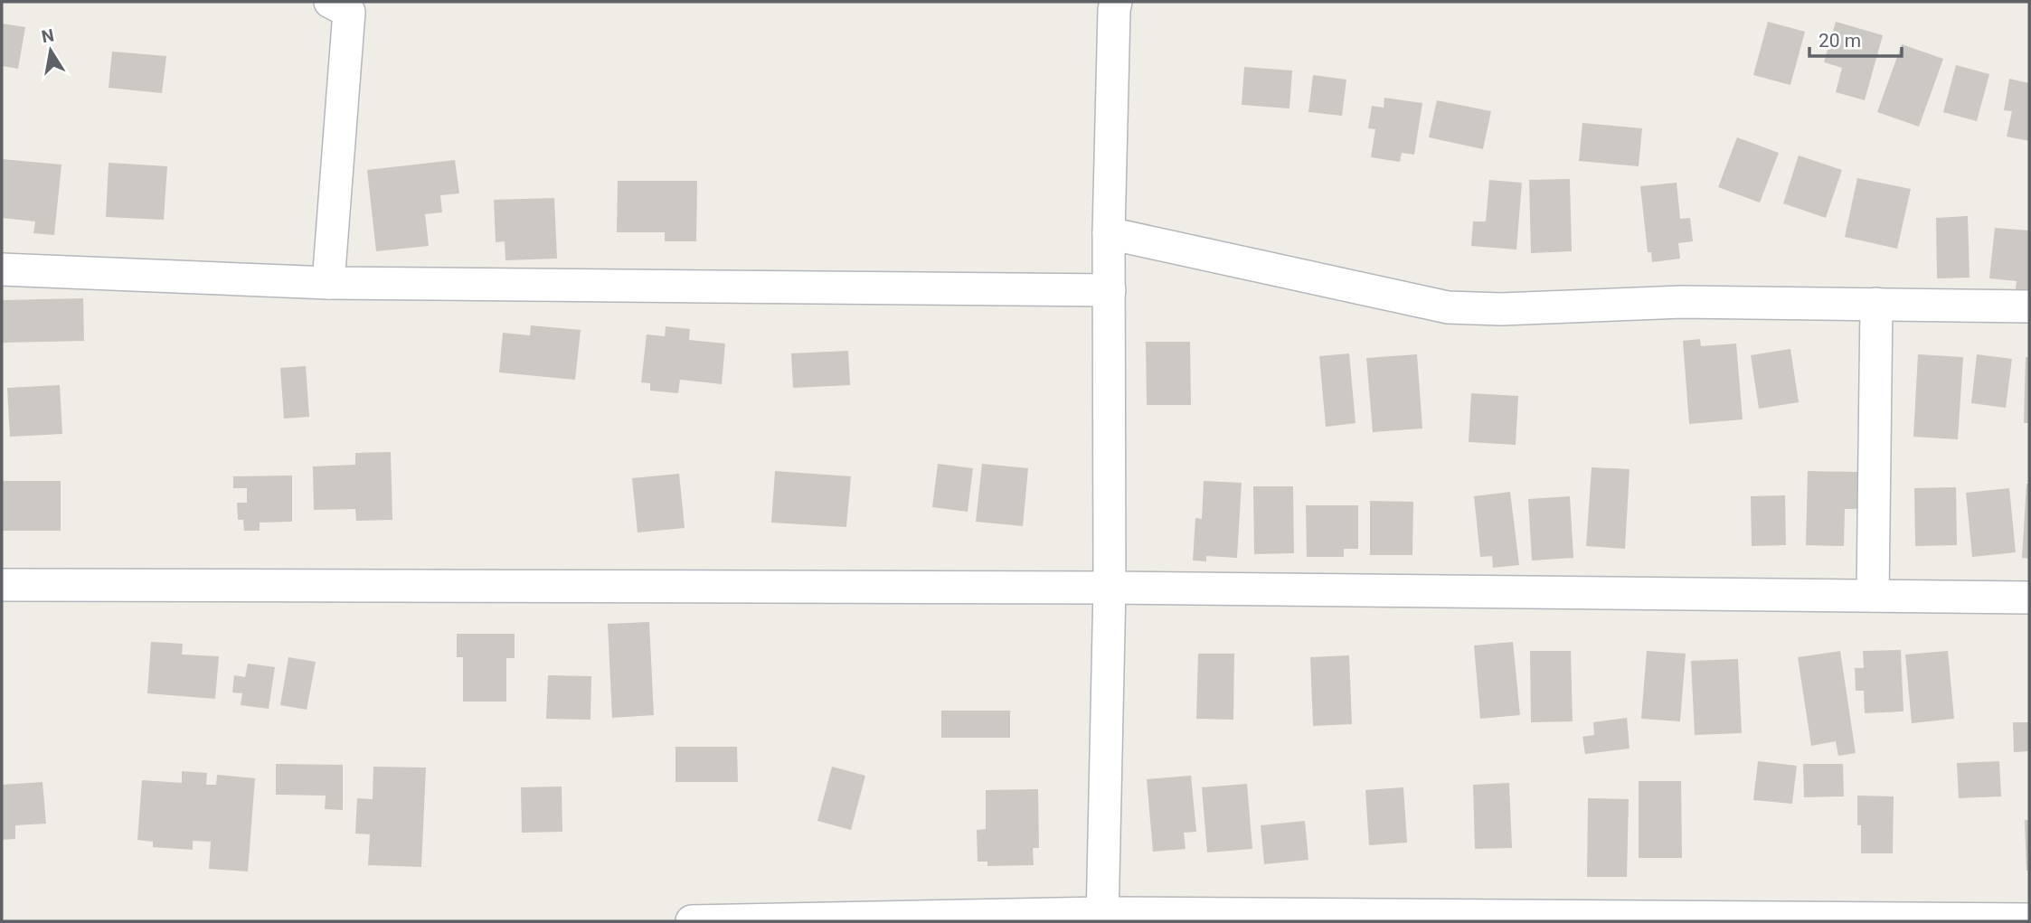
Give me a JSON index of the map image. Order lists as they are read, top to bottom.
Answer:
{
  "scale_bar": "20 m",
  "north": "top"
}
